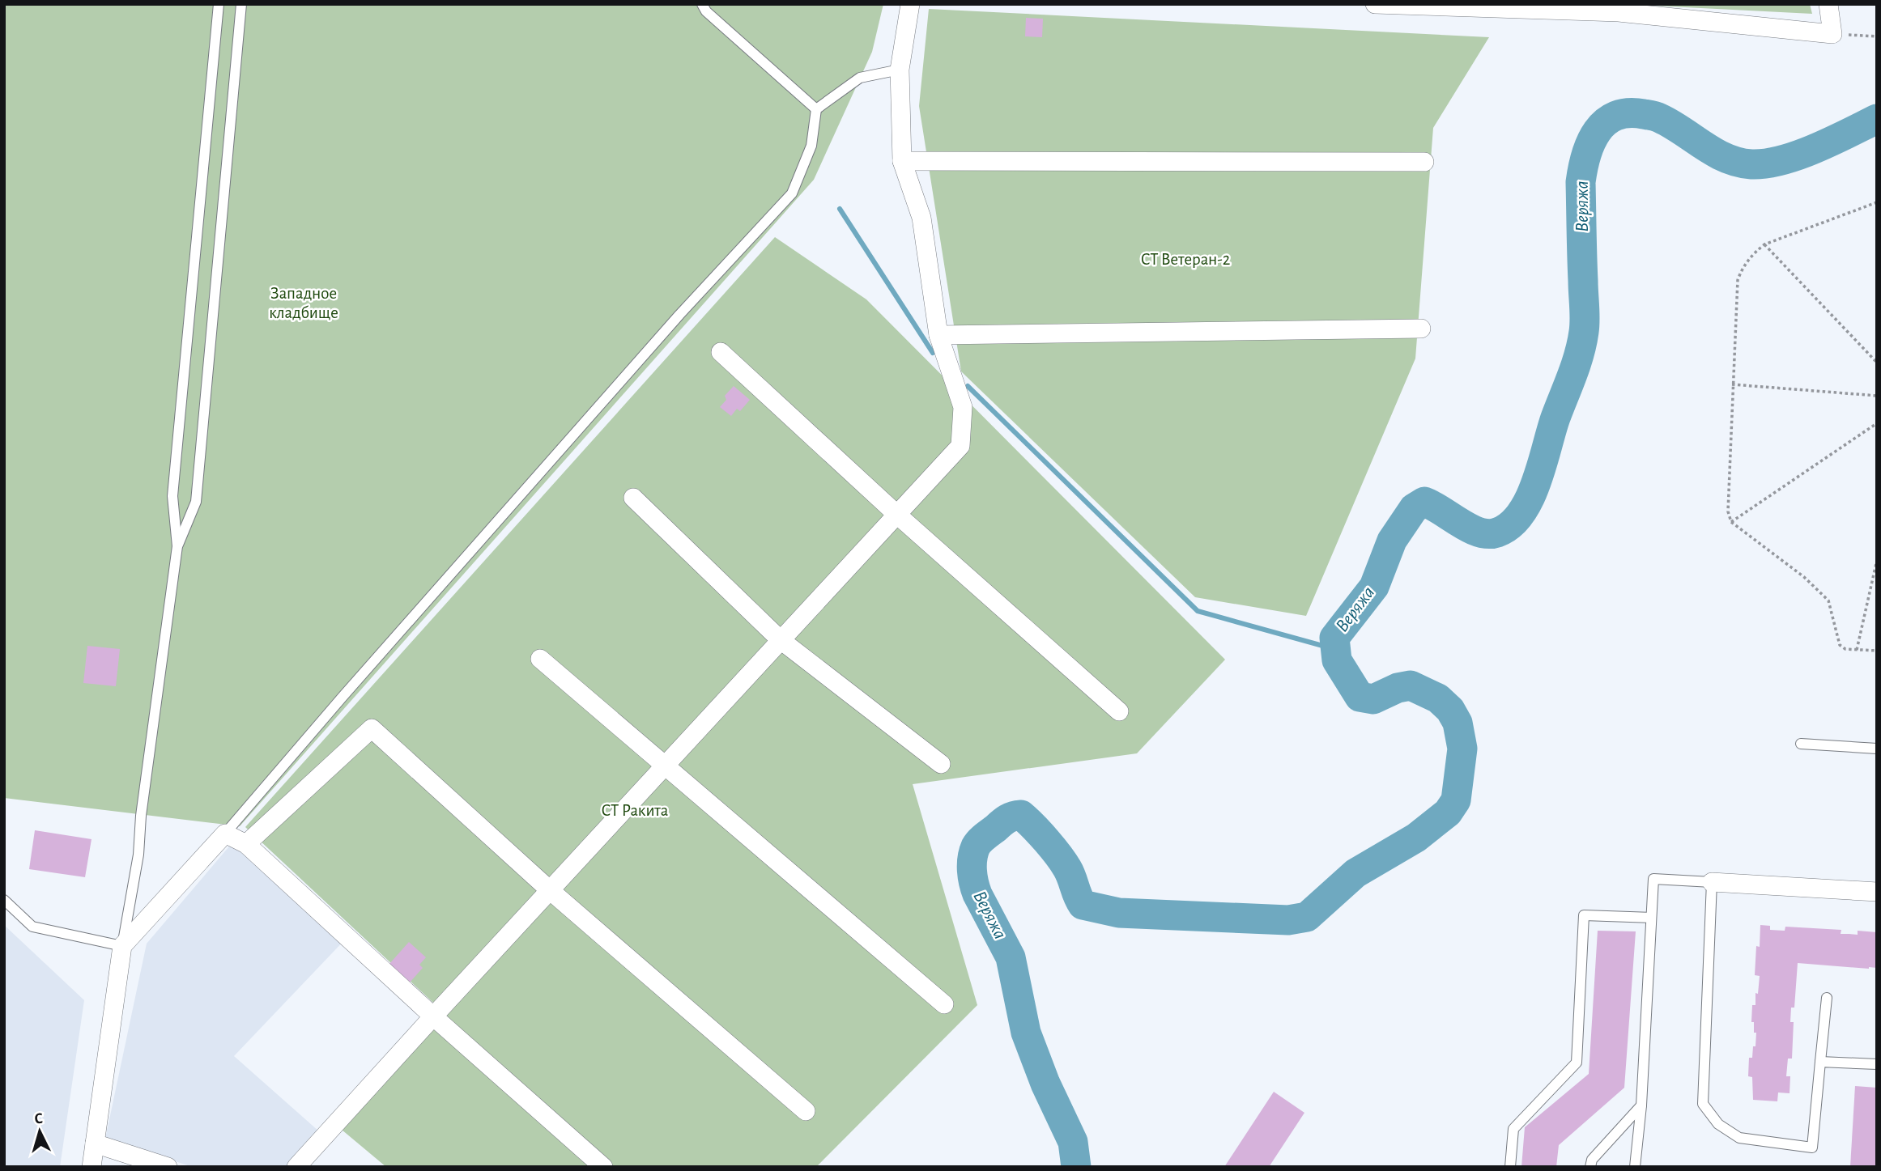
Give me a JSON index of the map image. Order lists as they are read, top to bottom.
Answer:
{
  "water": ["Веряжа"],
  "parks": ["СТ Ветеран-2", "Западное кладбище", "СТ Ракита"],
  "north": "top"
}
